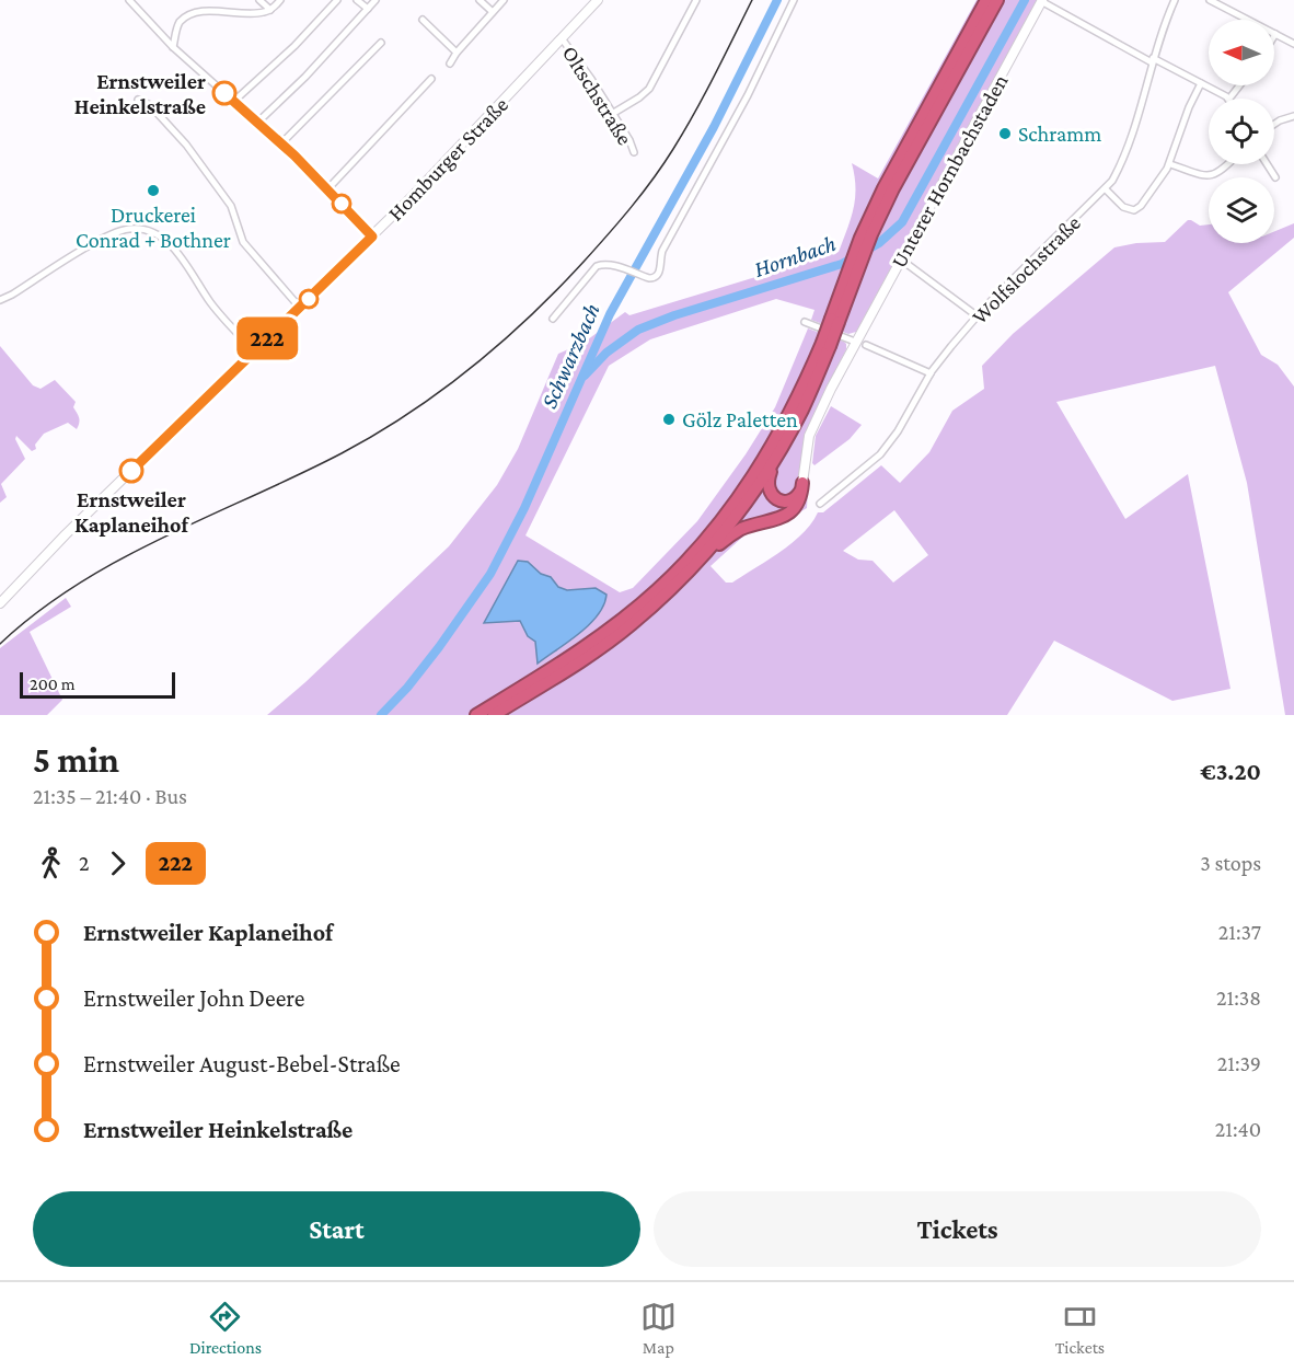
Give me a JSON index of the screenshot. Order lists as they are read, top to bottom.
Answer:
{
  "streets": {
    "main road": ["Homburger Straße", "Unterer Hornbachstaden"],
    "street": ["Oltschstraße", "Wolfslochstraße"]
  },
  "crossings": [
    ["Oltschstraße", "Homburger Straße"]
  ],
  "water": ["Hornbach", "Schwarzbach"],
  "places": [
    "Ernstweiler Heinkelstraße",
    "Schramm",
    "Druckerei Conrad + Bothner",
    "Gölz Paletten",
    "Ernstweiler Kaplaneihof"
  ],
  "lines": ["bus line 222"],
  "scale_bar": "200 m",
  "north": "left",
  "page": {
    "on_map": "222",
    "scale": "200 m",
    "heading": ["5 min", "21:35 – 21:40 · Bus", "€3.20"],
    "legs": ["2", "222", "3 stops"],
    "list": [
      {
        "name": "Ernstweiler Kaplaneihof",
        "value": "21:37"
      },
      {
        "name": "Ernstweiler John Deere",
        "value": "21:38"
      },
      {
        "name": "Ernstweiler August-Bebel-Straße",
        "value": "21:39"
      },
      {
        "name": "Ernstweiler Heinkelstraße",
        "value": "21:40"
      }
    ],
    "buttons": ["Start", "Tickets"],
    "tabs": ["Directions", "Map", "Tickets"]
  }
}
